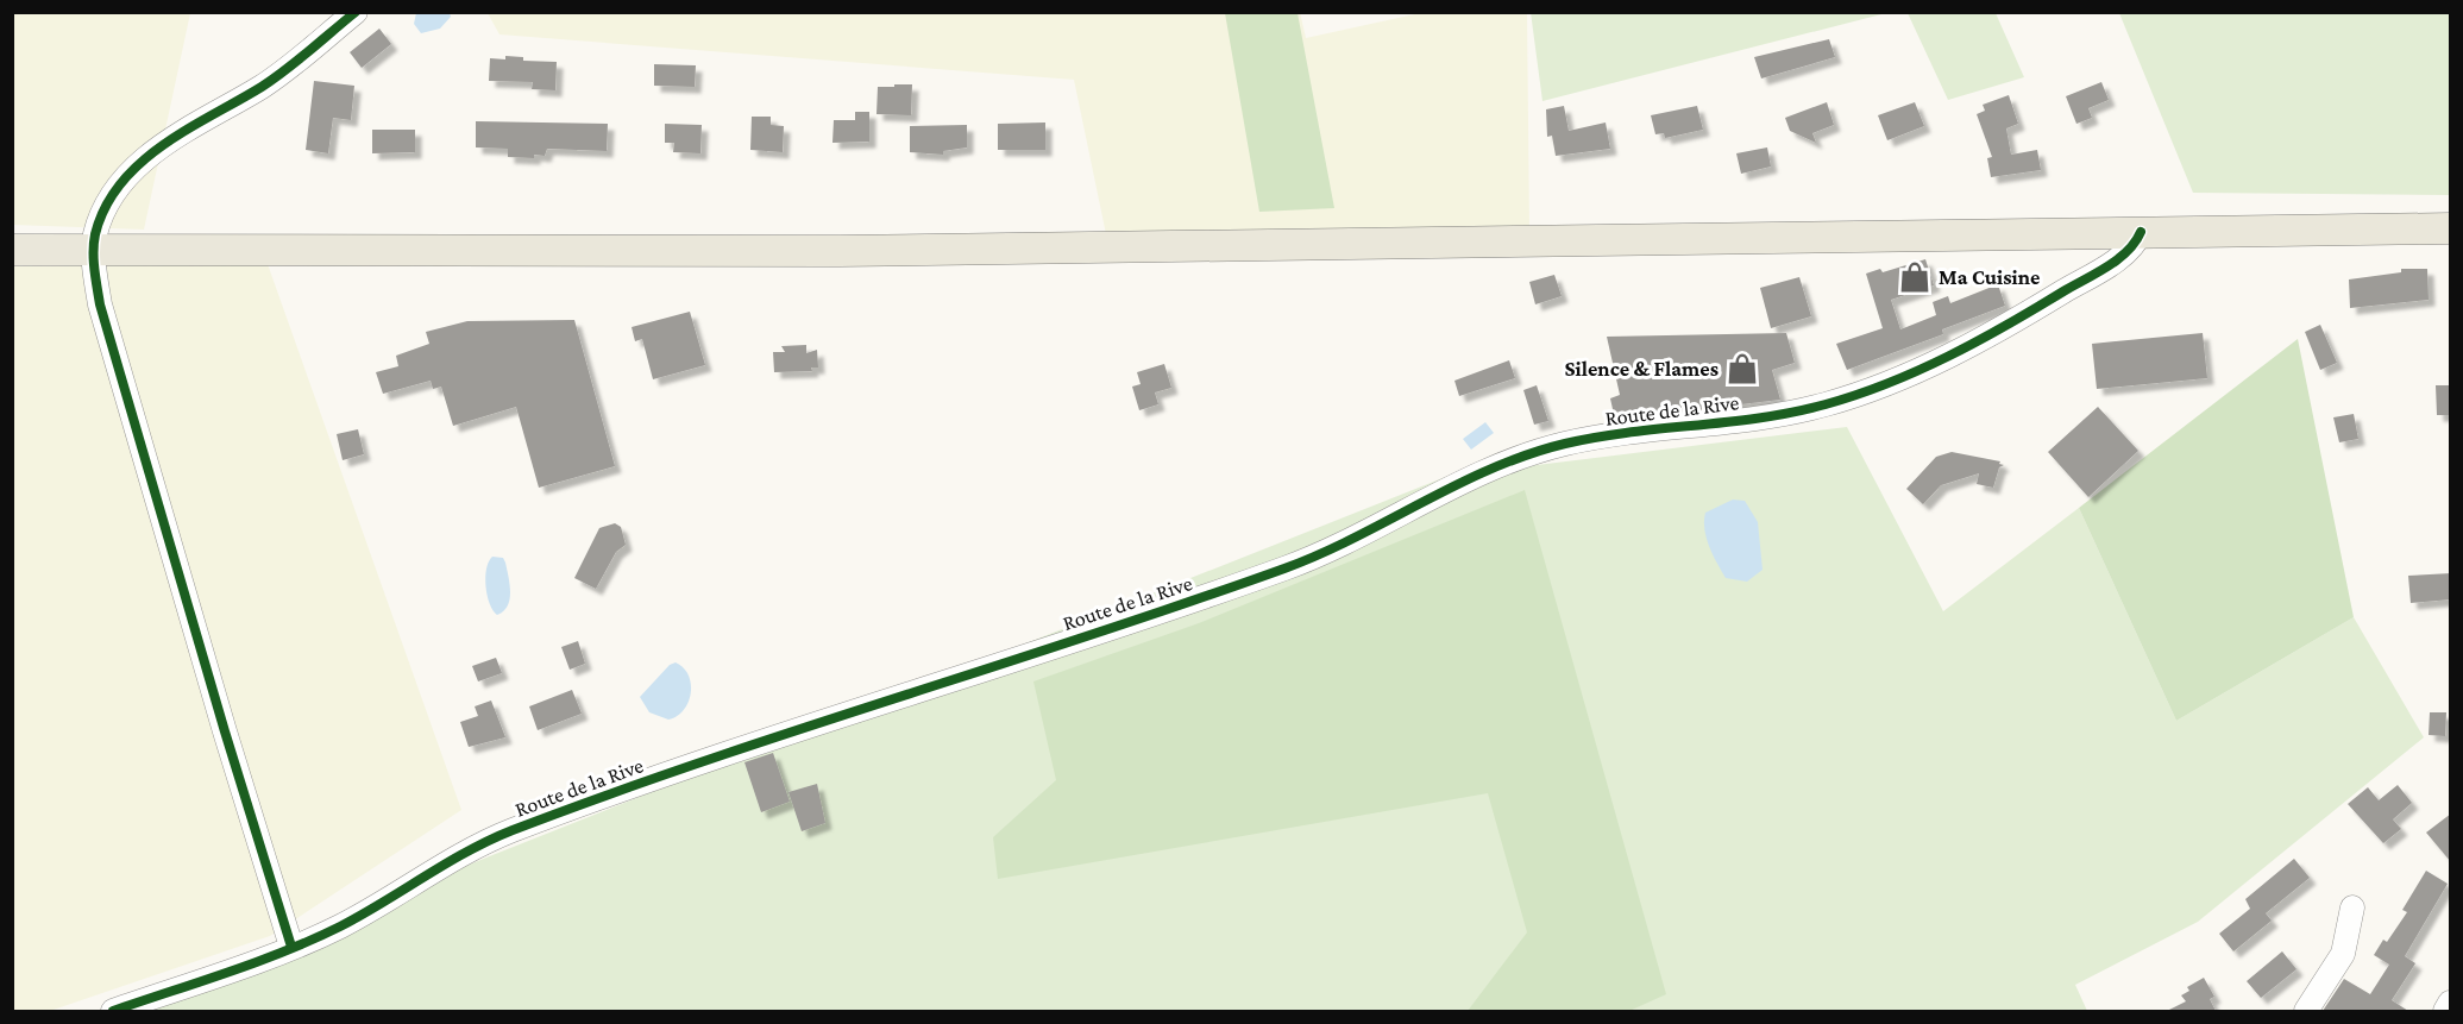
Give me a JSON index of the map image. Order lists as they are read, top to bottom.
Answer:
{
  "streets": {
    "street": ["Route de la Rive"]
  },
  "places": {
    "shop": ["Ma Cuisine", "Silence & Flames"]
  }
}
